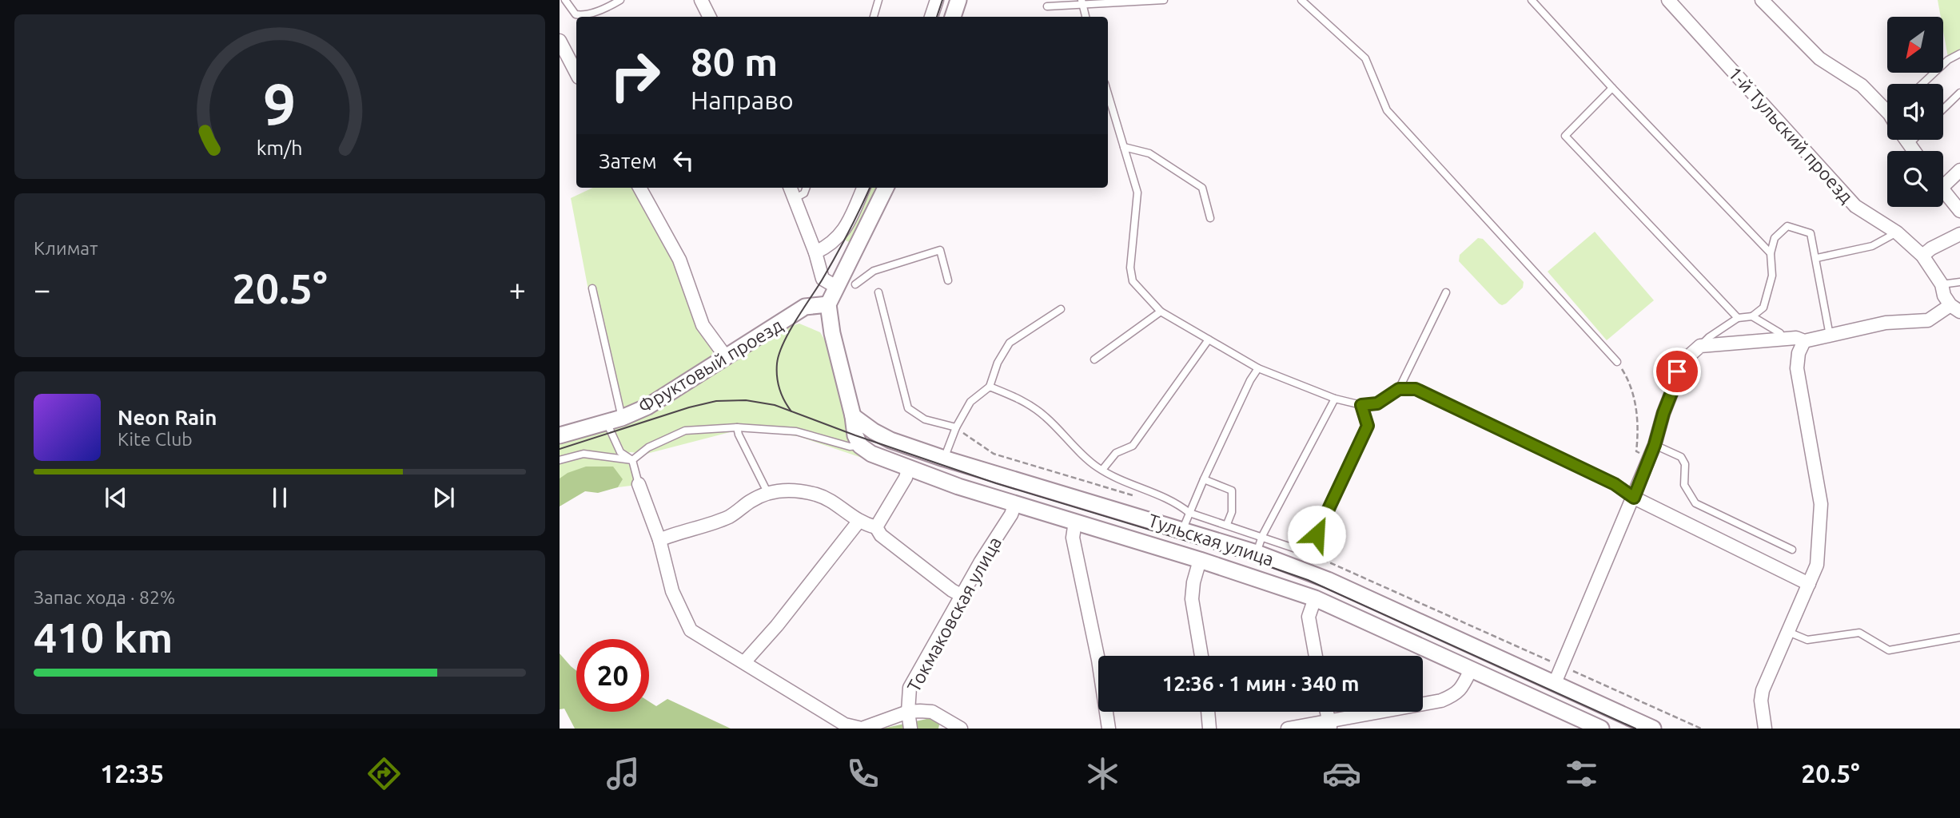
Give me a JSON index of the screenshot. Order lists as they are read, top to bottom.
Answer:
{
  "streets": {
    "street": [
      "1-й Тульский проезд",
      "Фруктовый проезд",
      "Тульская улица",
      "Токмаковская улица"
    ]
  },
  "crossings": [
    ["Тульская улица", "Токмаковская улица"]
  ],
  "north": "bottom left",
  "page": {
    "turn": ["80 m", "Направо"],
    "then": "Затем",
    "tile": [
      "Климат",
      ["Запас хода · 82%", "410 km"]
    ],
    "heat": ["−", "20.5°", "+"],
    "song": ["Neon Rain", "Kite Club"],
    "limit": "20",
    "trip": "12:36 · 1 мин · 340 m",
    "tabs": ["12:35", "20.5°"],
    "gauge": ["9", "km/h"]
  }
}
